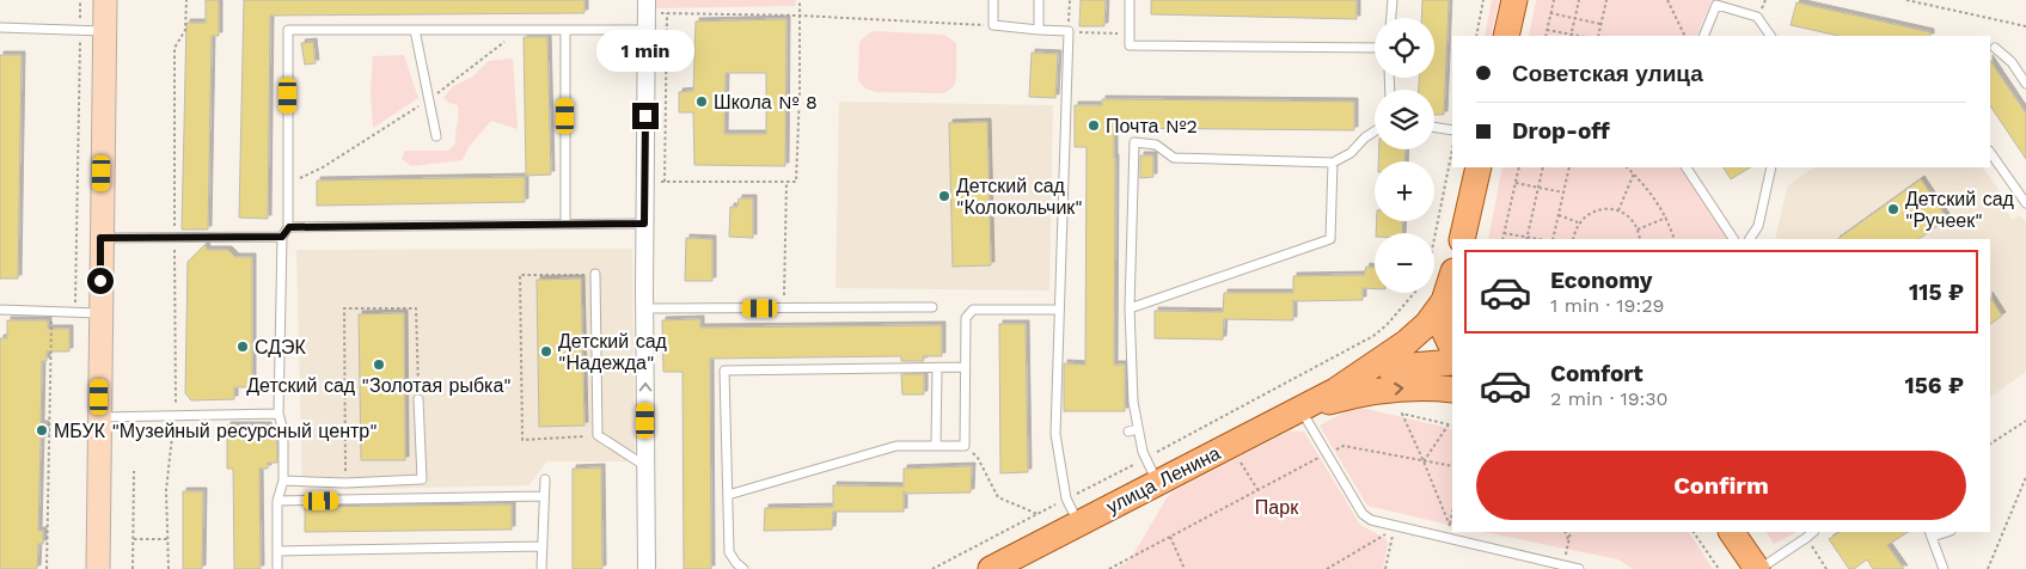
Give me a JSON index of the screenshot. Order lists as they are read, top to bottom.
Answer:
{
  "streets": {
    "main road": ["улица Ленина"]
  },
  "parks": ["Парк"],
  "places": [
    "Школа № 8",
    "Почта №2",
    "Детский сад \"Колокольчик\"",
    "Детский сад \"Ручеек\"",
    "СДЭК",
    "Детский сад \"Надежда\"",
    "Детский сад \"Золотая рыбка\"",
    "МБУК \"Музейный ресурсный центр\""
  ],
  "page": {
    "map_buttons": ["+", "−"],
    "bubble": "1 min",
    "banner": ["Советская улица", "Drop-off"],
    "list": [
      {
        "name": "Economy",
        "note": "1 min · 19:29",
        "value": "115 ₽"
      },
      {
        "name": "Comfort",
        "note": "2 min · 19:30",
        "value": "156 ₽"
      }
    ],
    "buttons": "Confirm"
  }
}
